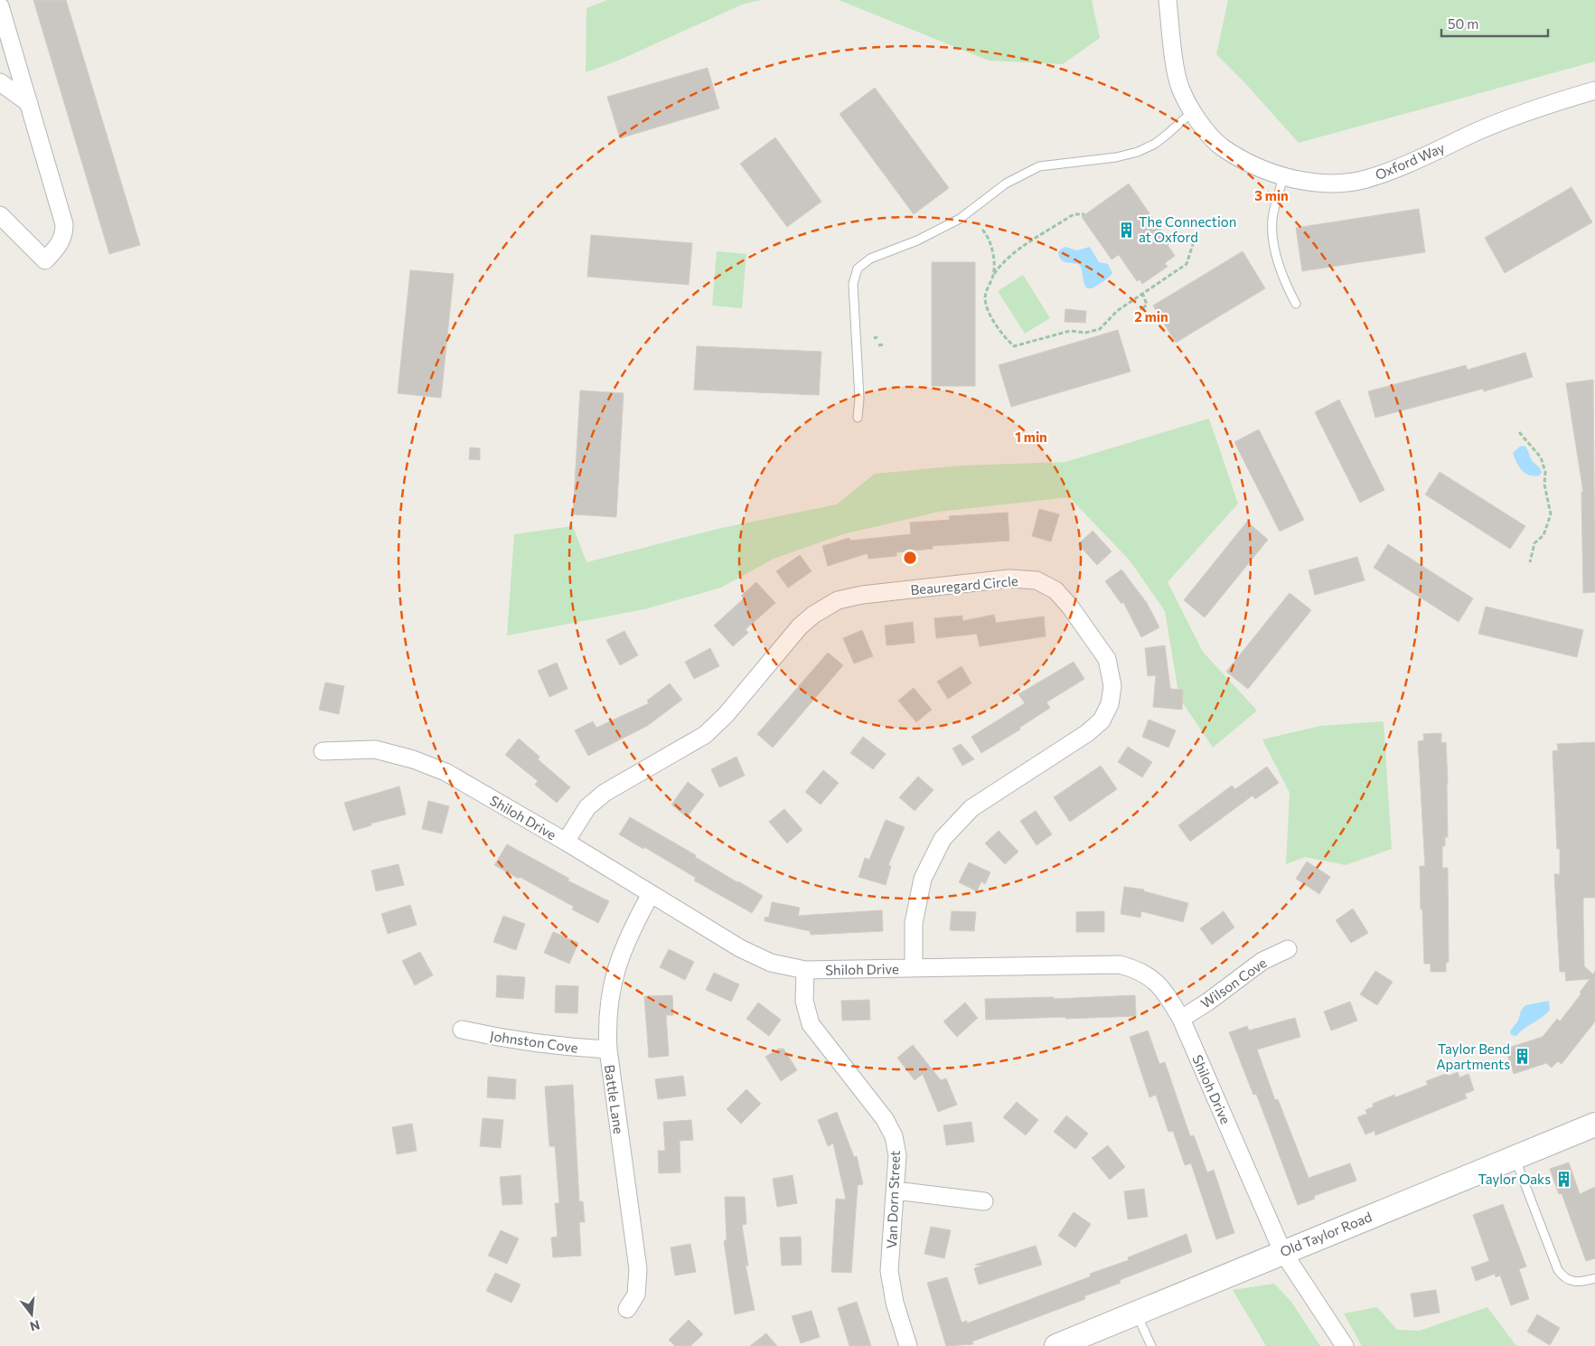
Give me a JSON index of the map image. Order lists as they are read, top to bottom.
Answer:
{
  "streets": {
    "street": [
      "Oxford Way",
      "Beauregard Circle",
      "Shiloh Drive",
      "Wilson Cove",
      "Johnston Cove",
      "Battle Lane",
      "Van Dorn Street",
      "Old Taylor Road"
    ]
  },
  "crossings": [
    ["Beauregard Circle", "Shiloh Drive"],
    ["Shiloh Drive", "Wilson Cove"],
    ["Shiloh Drive", "Battle Lane"],
    ["Shiloh Drive", "Van Dorn Street"],
    ["Shiloh Drive", "Old Taylor Road"],
    ["Johnston Cove", "Battle Lane"]
  ],
  "places": {
    "building": ["The Connection at Oxford", "Taylor Bend Apartments", "Taylor Oaks"]
  },
  "scale_bar": "50 m",
  "north": "bottom",
  "rings": ["3 min", "2 min", "1 min"]
}
